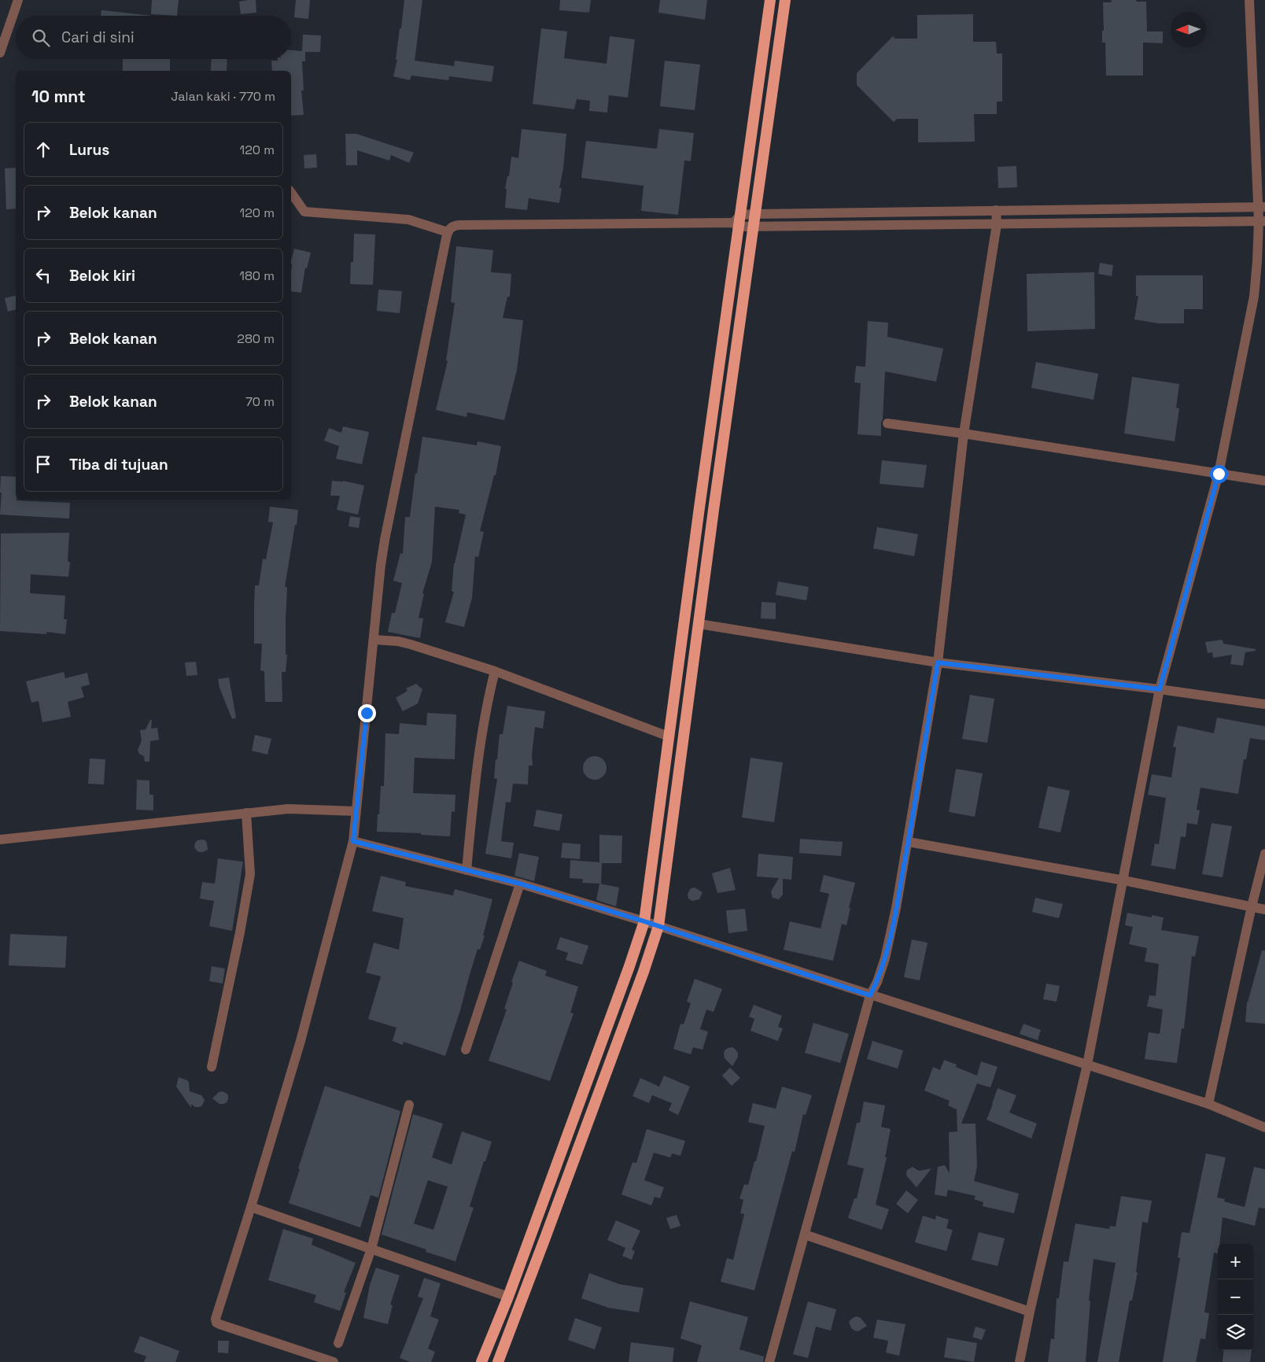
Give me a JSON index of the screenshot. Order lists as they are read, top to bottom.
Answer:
{
  "north": "left",
  "page": {
    "search": "Cari di sini",
    "heading": ["10 mnt", "Jalan kaki · 770 m"],
    "list": [
      ["Lurus", "120 m"],
      ["Belok kanan", "120 m"],
      ["Belok kiri", "180 m"],
      ["Belok kanan", "280 m"],
      ["Belok kanan", "70 m"],
      "Tiba di tujuan"
    ],
    "map_buttons": ["+", "−"]
  }
}
